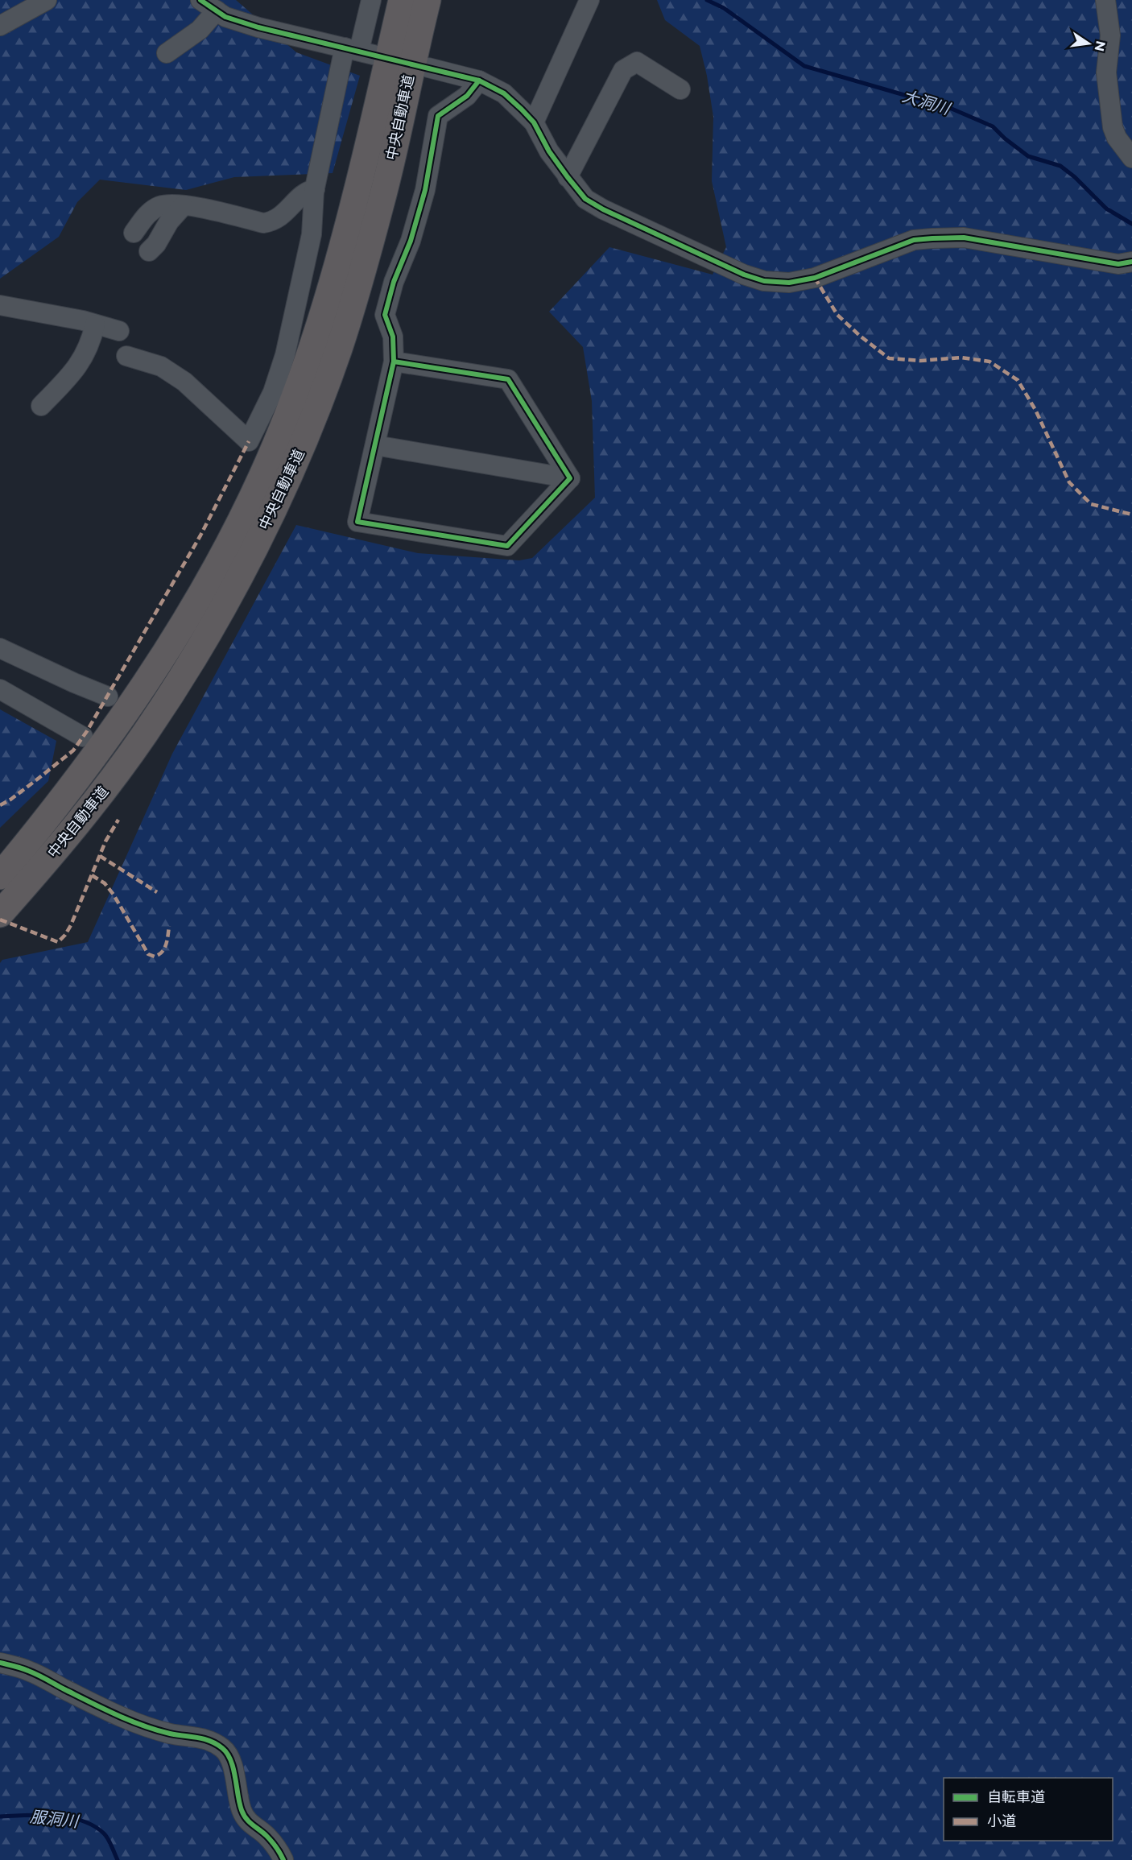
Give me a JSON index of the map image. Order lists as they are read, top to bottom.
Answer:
{
  "streets": {
    "highway": ["中央自動車道"]
  },
  "water": ["大洞川", "服洞川"],
  "legend": ["自転車道", "小道"],
  "north": "right"
}
